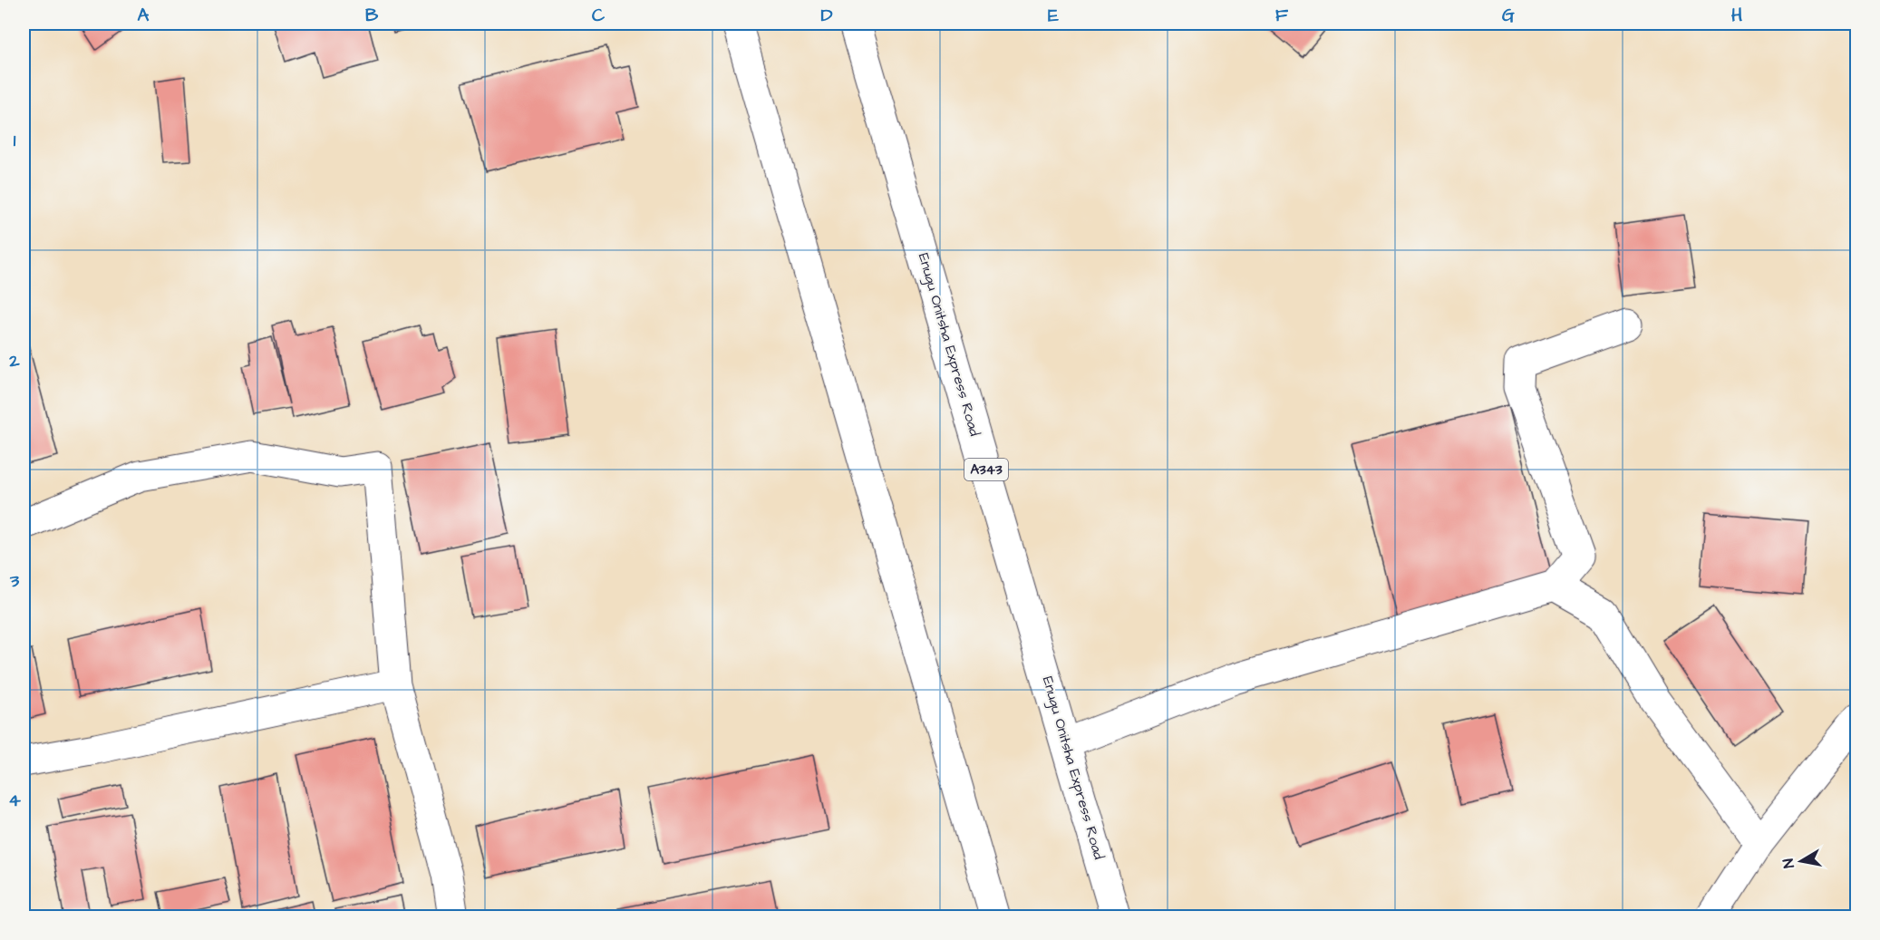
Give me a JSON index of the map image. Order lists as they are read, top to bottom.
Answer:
{
  "streets": {
    "main road": ["Enugu Onitsha Express Road", "A343"]
  },
  "north": "left",
  "grid": {
    "columns": [
      "A",
      "B",
      "C",
      "D",
      "E",
      "F",
      "G",
      "H"
    ],
    "rows": [
      "1",
      "2",
      "3",
      "4"
    ]
  }
}
